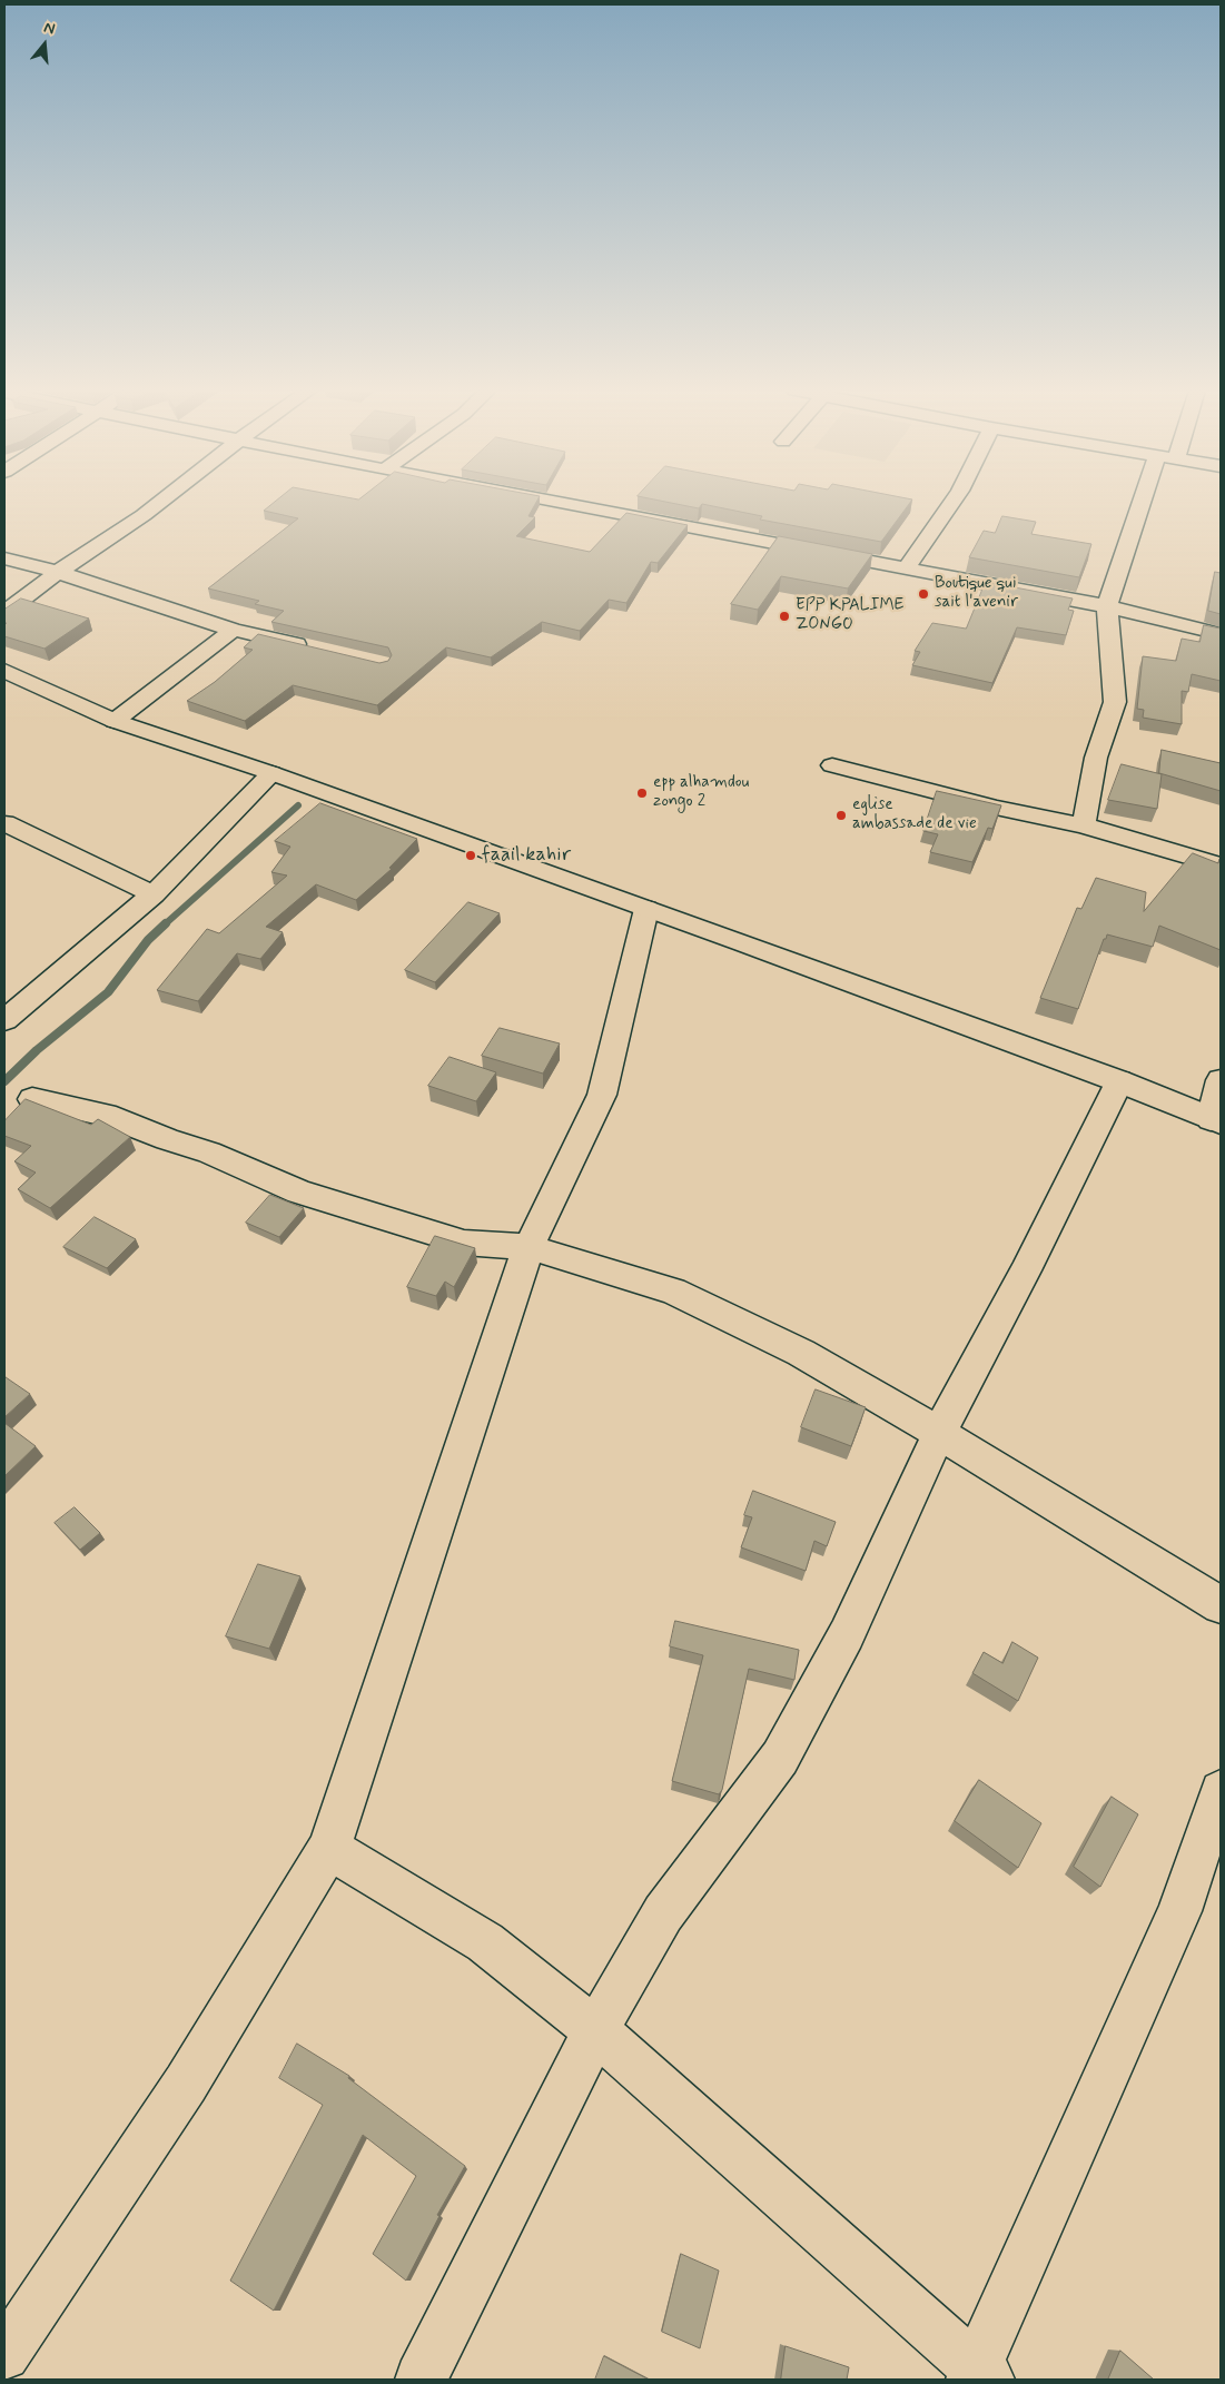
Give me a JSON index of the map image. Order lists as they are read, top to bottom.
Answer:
{
  "places": [
    "Boutique qui sait l'avenir",
    "EPP KPALIME ZONGO",
    "epp alhamdou zongo 2",
    "eglise ambassade de vie",
    "faail kahir"
  ],
  "north": "top"
}
